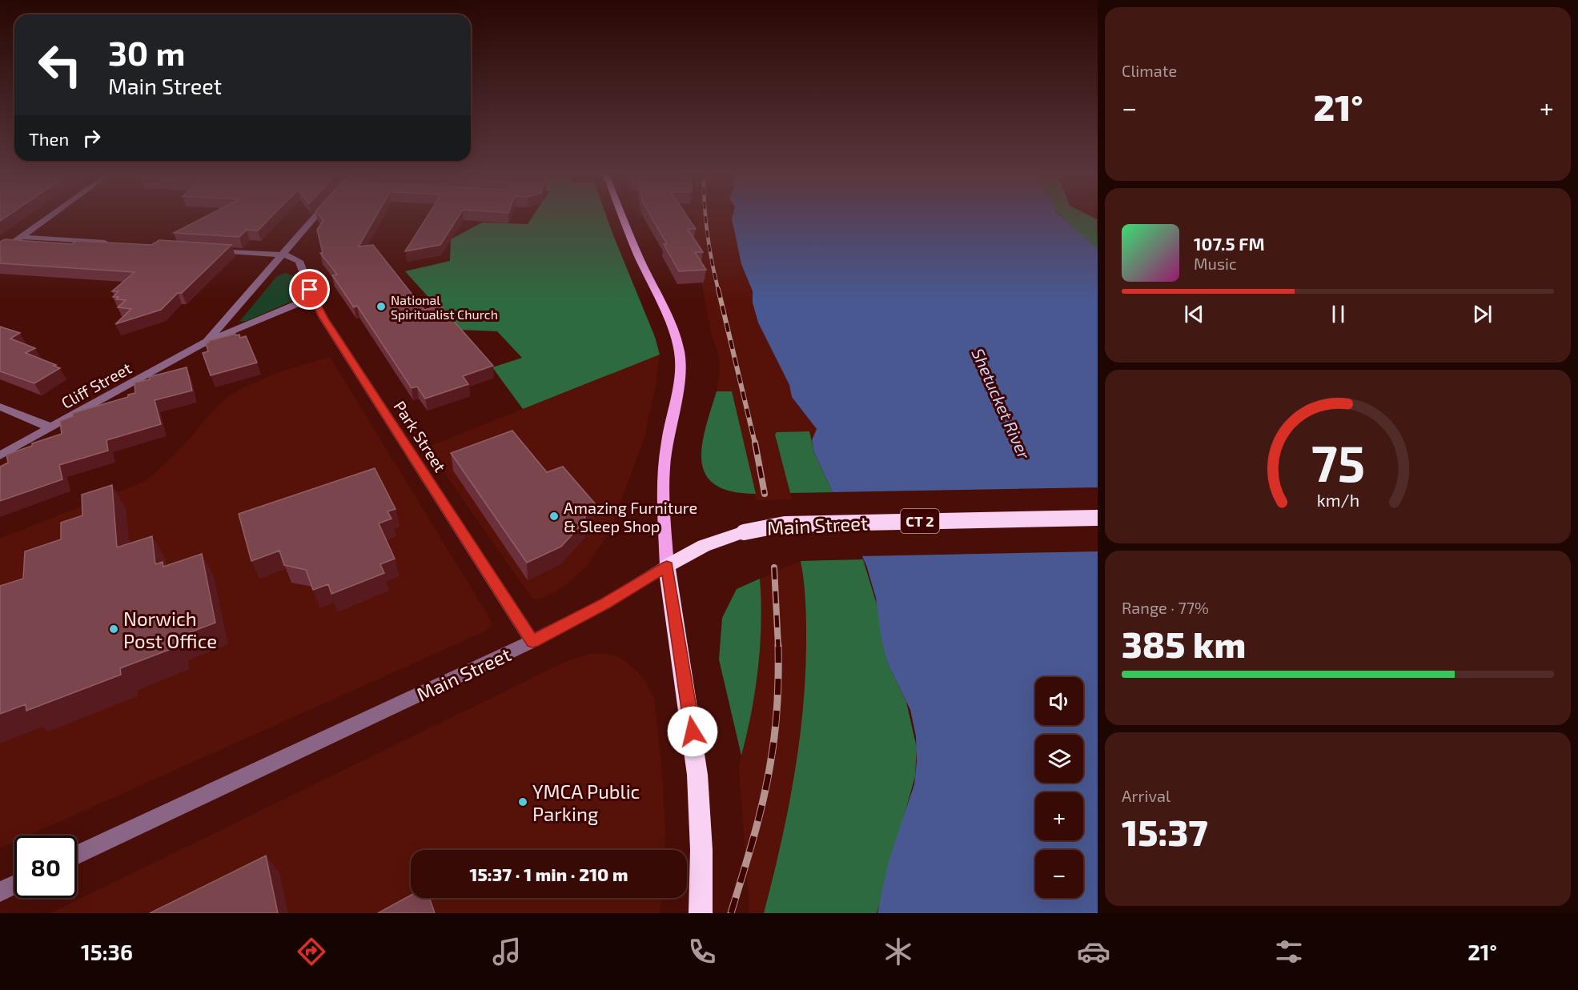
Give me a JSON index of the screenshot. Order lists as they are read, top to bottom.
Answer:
{
  "streets": {
    "highway": ["CT 2", "Main Street"],
    "street": ["Cliff Street", "Park Street"]
  },
  "crossings": [
    ["Cliff Street", "Park Street"],
    ["Park Street", "Main Street"]
  ],
  "water": ["Shetucket River"],
  "places": [
    "National Spiritualist Church",
    "Amazing Furniture & Sleep Shop",
    "Norwich Post Office",
    "YMCA Public Parking"
  ],
  "page": {
    "tile": [
      "Climate",
      ["Range · 77%", "385 km"],
      ["Arrival", "15:37"]
    ],
    "turn": ["30 m", "Main Street"],
    "heat": ["−", "21°", "+"],
    "then": "Then",
    "song": ["107.5 FM", "Music"],
    "map_buttons": ["+", "−"],
    "limit": "80",
    "trip": "15:37 · 1 min · 210 m",
    "tabs": ["15:36", "21°"],
    "gauge": ["75", "km/h"]
  }
}
